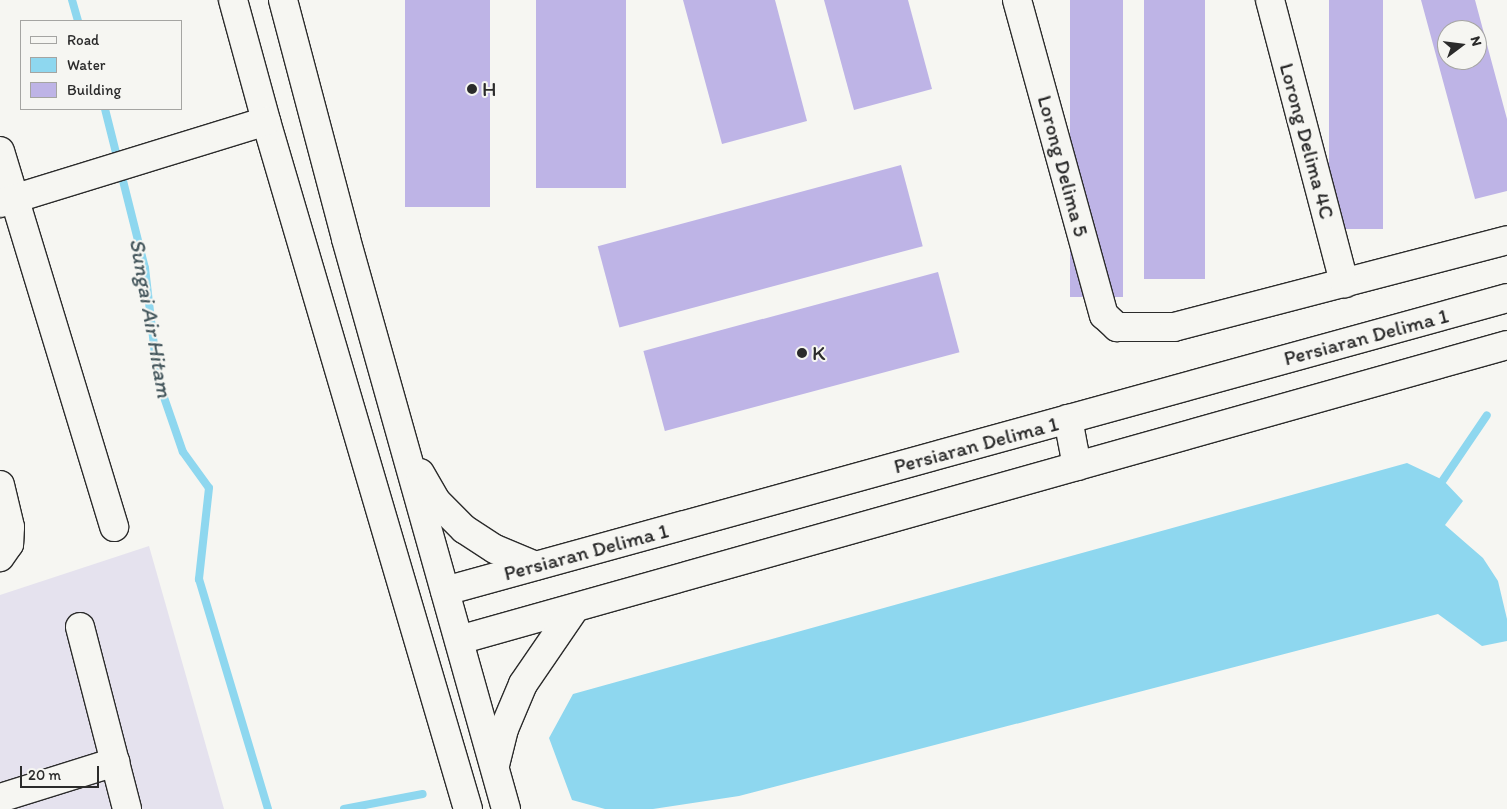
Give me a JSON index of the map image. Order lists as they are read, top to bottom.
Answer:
{
  "streets": {
    "street": ["Lorong Delima 4C", "Lorong Delima 5", "Persiaran Delima 1"]
  },
  "crossings": [
    ["Lorong Delima 4C", "Lorong Delima 5"]
  ],
  "water": ["Sungai Air Hitam"],
  "places": ["H", "K"],
  "legend": ["Road", "Water", "Building"],
  "scale_bar": "20 m",
  "north": "right"
}
